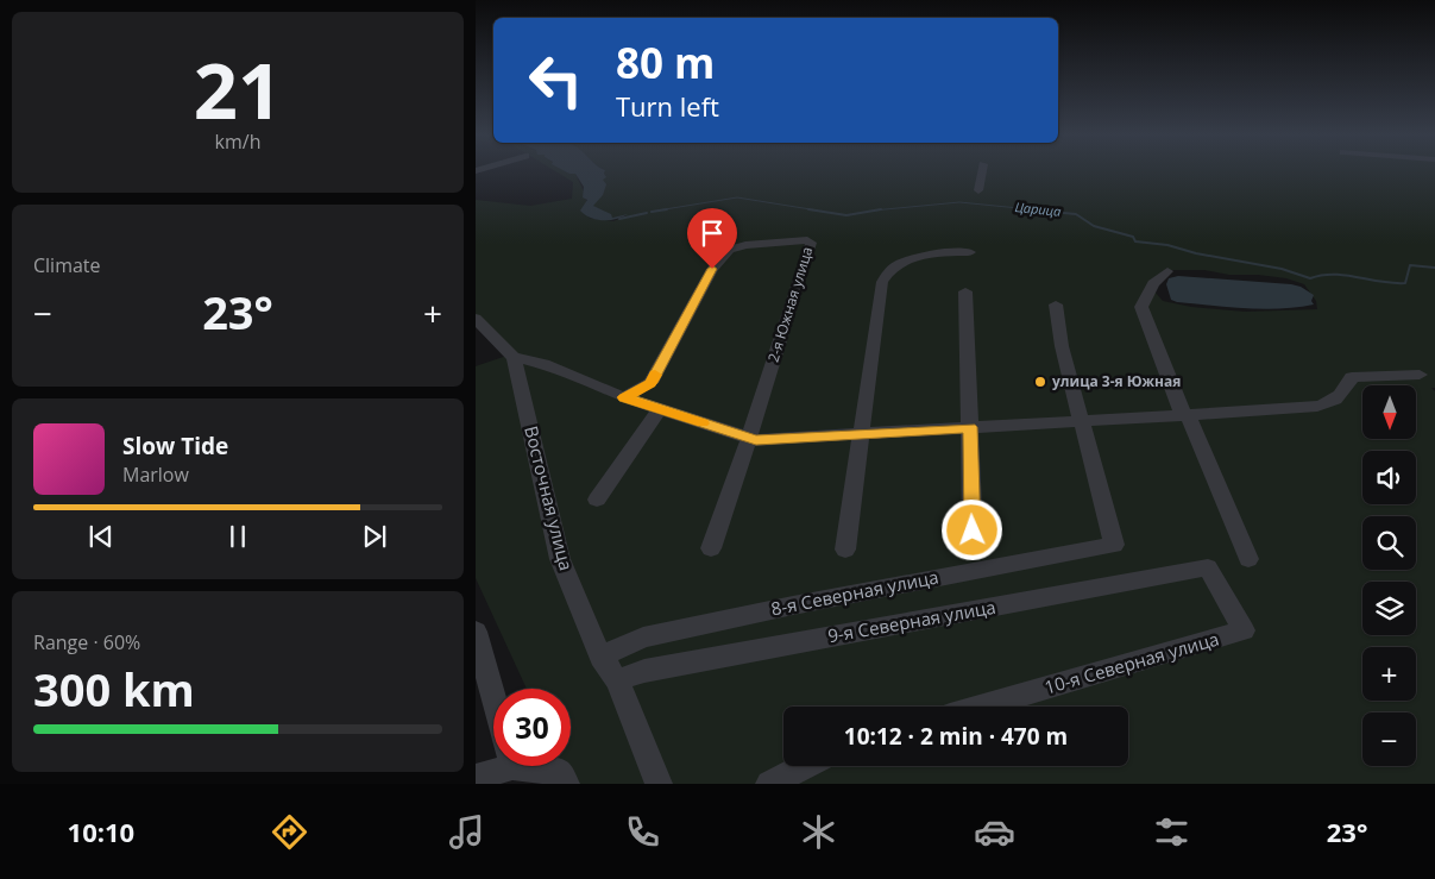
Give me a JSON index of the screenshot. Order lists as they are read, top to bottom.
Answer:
{
  "streets": {
    "street": [
      "2-я Южная улица",
      "Восточная улица",
      "8-я Северная улица",
      "9-я Северная улица",
      "10-я Северная улица"
    ]
  },
  "crossings": [
    ["Восточная улица", "8-я Северная улица"],
    ["Восточная улица", "9-я Северная улица"],
    ["9-я Северная улица", "10-я Северная улица"]
  ],
  "water": ["Царица"],
  "places": ["улица 3-я Южная"],
  "north": "bottom",
  "page": {
    "tile": [
      ["21", "km/h"],
      "Climate",
      ["Range · 60%", "300 km"]
    ],
    "turn": ["80 m", "Turn left"],
    "heat": ["−", "23°", "+"],
    "map_buttons": ["+", "−"],
    "song": ["Slow Tide", "Marlow"],
    "limit": "30",
    "trip": "10:12 · 2 min · 470 m",
    "tabs": ["10:10", "23°"]
  }
}
